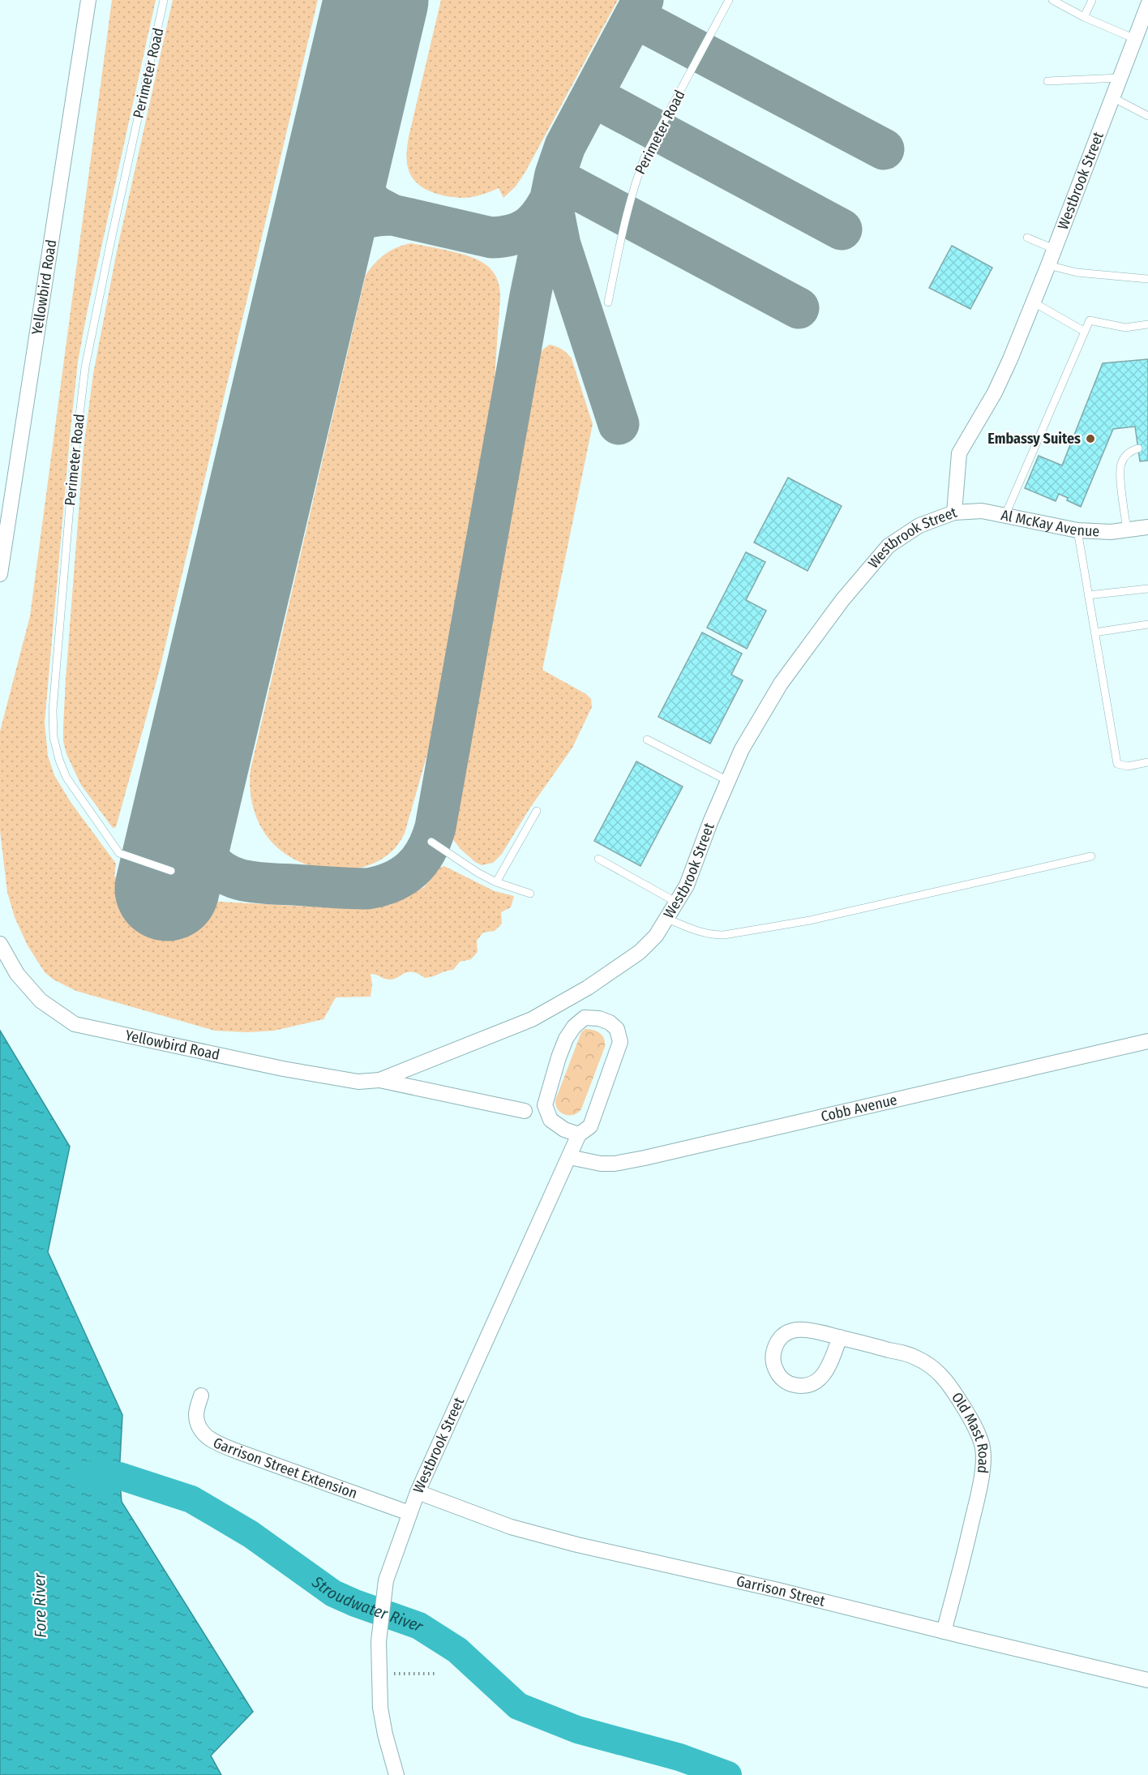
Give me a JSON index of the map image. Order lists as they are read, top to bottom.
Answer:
{
  "streets": {
    "street": [
      "Westbrook Street",
      "Yellowbird Road",
      "Al McKay Avenue",
      "Cobb Avenue",
      "Old Mast Road",
      "Garrison Street Extension",
      "Garrison Street"
    ],
    "lane": ["Perimeter Road"]
  },
  "crossings": [
    ["Westbrook Street", "Yellowbird Road"],
    ["Westbrook Street", "Al McKay Avenue"],
    ["Westbrook Street", "Cobb Avenue"],
    ["Westbrook Street", "Garrison Street Extension"],
    ["Westbrook Street", "Garrison Street"],
    ["Old Mast Road", "Garrison Street"]
  ],
  "water": ["Stroudwater River", "Fore River"],
  "places": ["Embassy Suites"]
}
